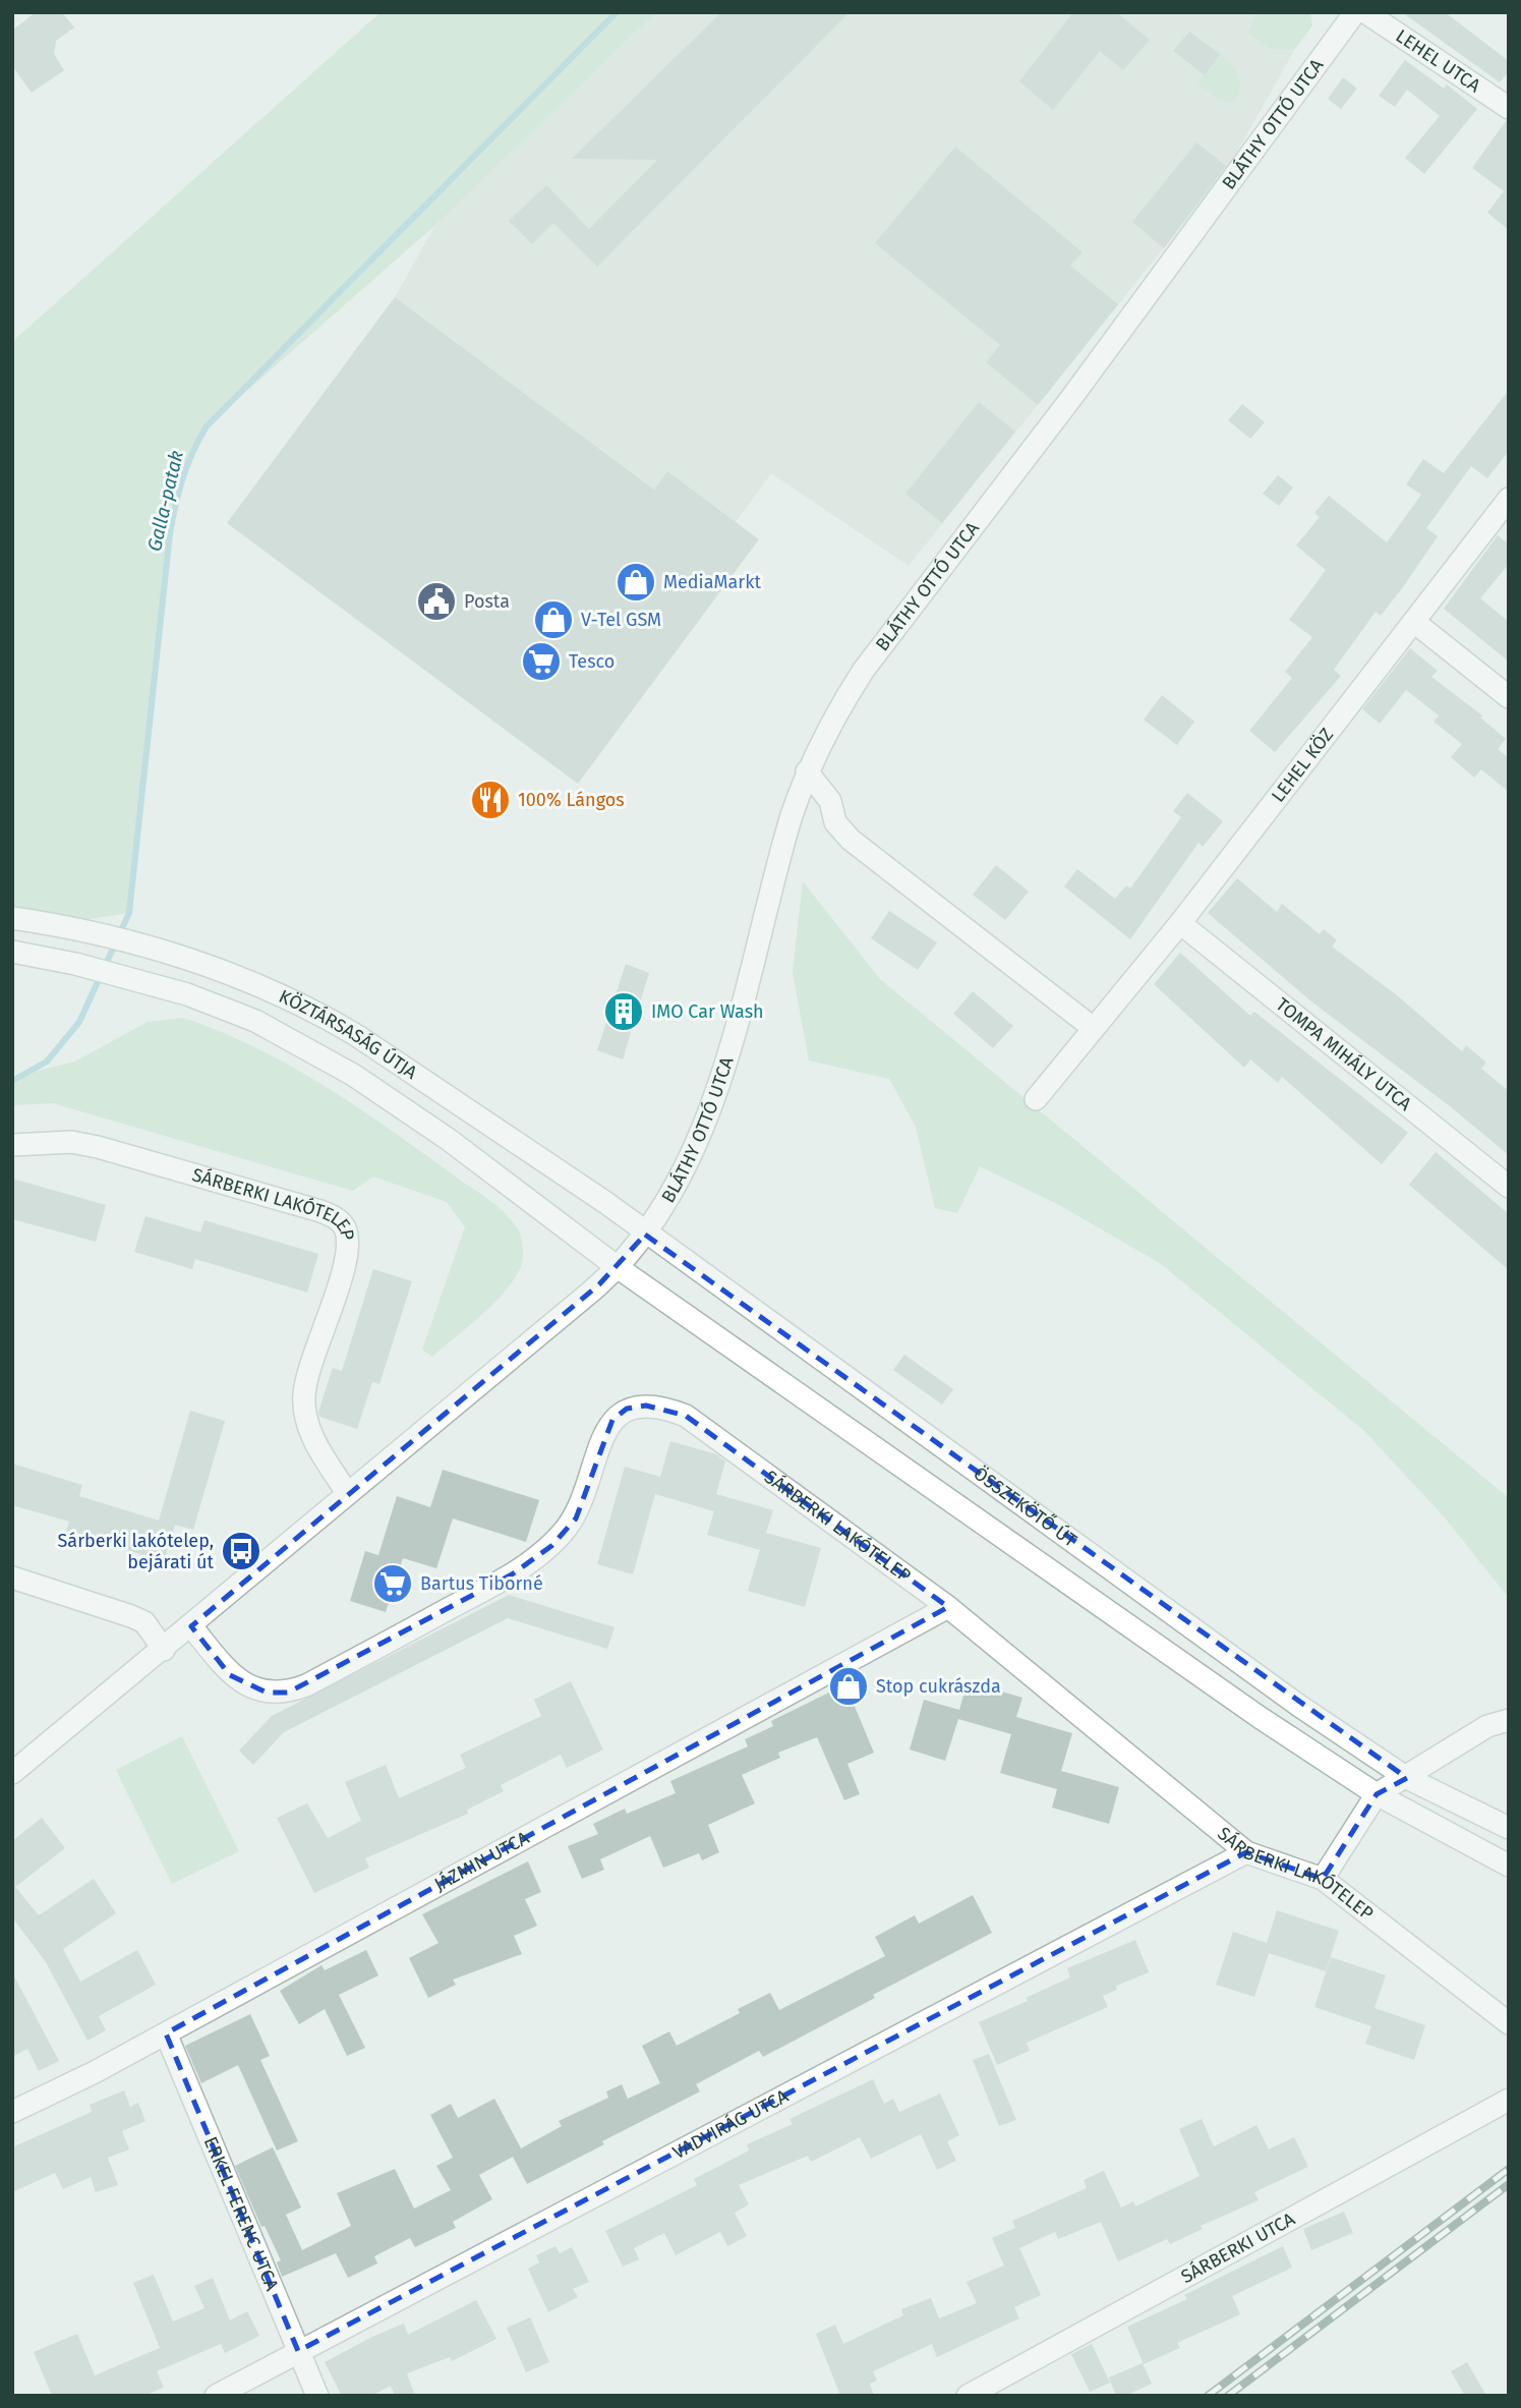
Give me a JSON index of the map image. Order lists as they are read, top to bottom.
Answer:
{
  "streets": {
    "street": [
      "LEHEL UTCA",
      "BLÁTHY OTTÓ UTCA",
      "LEHEL KÖZ",
      "KÖZTÁRSASÁG ÚTJA",
      "TOMPA MIHÁLY UTCA",
      "SÁRBERKI LAKÓTELEP",
      "ÖSSZEKÖTŐ ÚT",
      "JÁZMIN UTCA",
      "VADVIRÁG UTCA",
      "ERKEL FERENC UTCA",
      "SÁRBERKI UTCA"
    ]
  },
  "crossings": [
    ["BLÁTHY OTTÓ UTCA", "KÖZTÁRSASÁG ÚTJA"],
    ["BLÁTHY OTTÓ UTCA", "SÁRBERKI LAKÓTELEP"],
    ["BLÁTHY OTTÓ UTCA", "ÖSSZEKÖTŐ ÚT"],
    ["LEHEL KÖZ", "TOMPA MIHÁLY UTCA"],
    ["KÖZTÁRSASÁG ÚTJA", "ÖSSZEKÖTŐ ÚT"],
    ["SÁRBERKI LAKÓTELEP", "JÁZMIN UTCA"],
    ["SÁRBERKI LAKÓTELEP", "VADVIRÁG UTCA"],
    ["JÁZMIN UTCA", "ERKEL FERENC UTCA"],
    ["VADVIRÁG UTCA", "ERKEL FERENC UTCA"]
  ],
  "water": ["Galla-patak"],
  "places": {
    "shop": ["MediaMarkt", "V-Tel GSM", "Stop cukrászda"],
    "public building": ["Posta"],
    "supermarket": ["Tesco", "Bartus Tiborné"],
    "restaurant": ["100% Lángos"],
    "building": ["IMO Car Wash"],
    "bus stop": ["Sárberki lakótelep, bejárati út"]
  }
}
